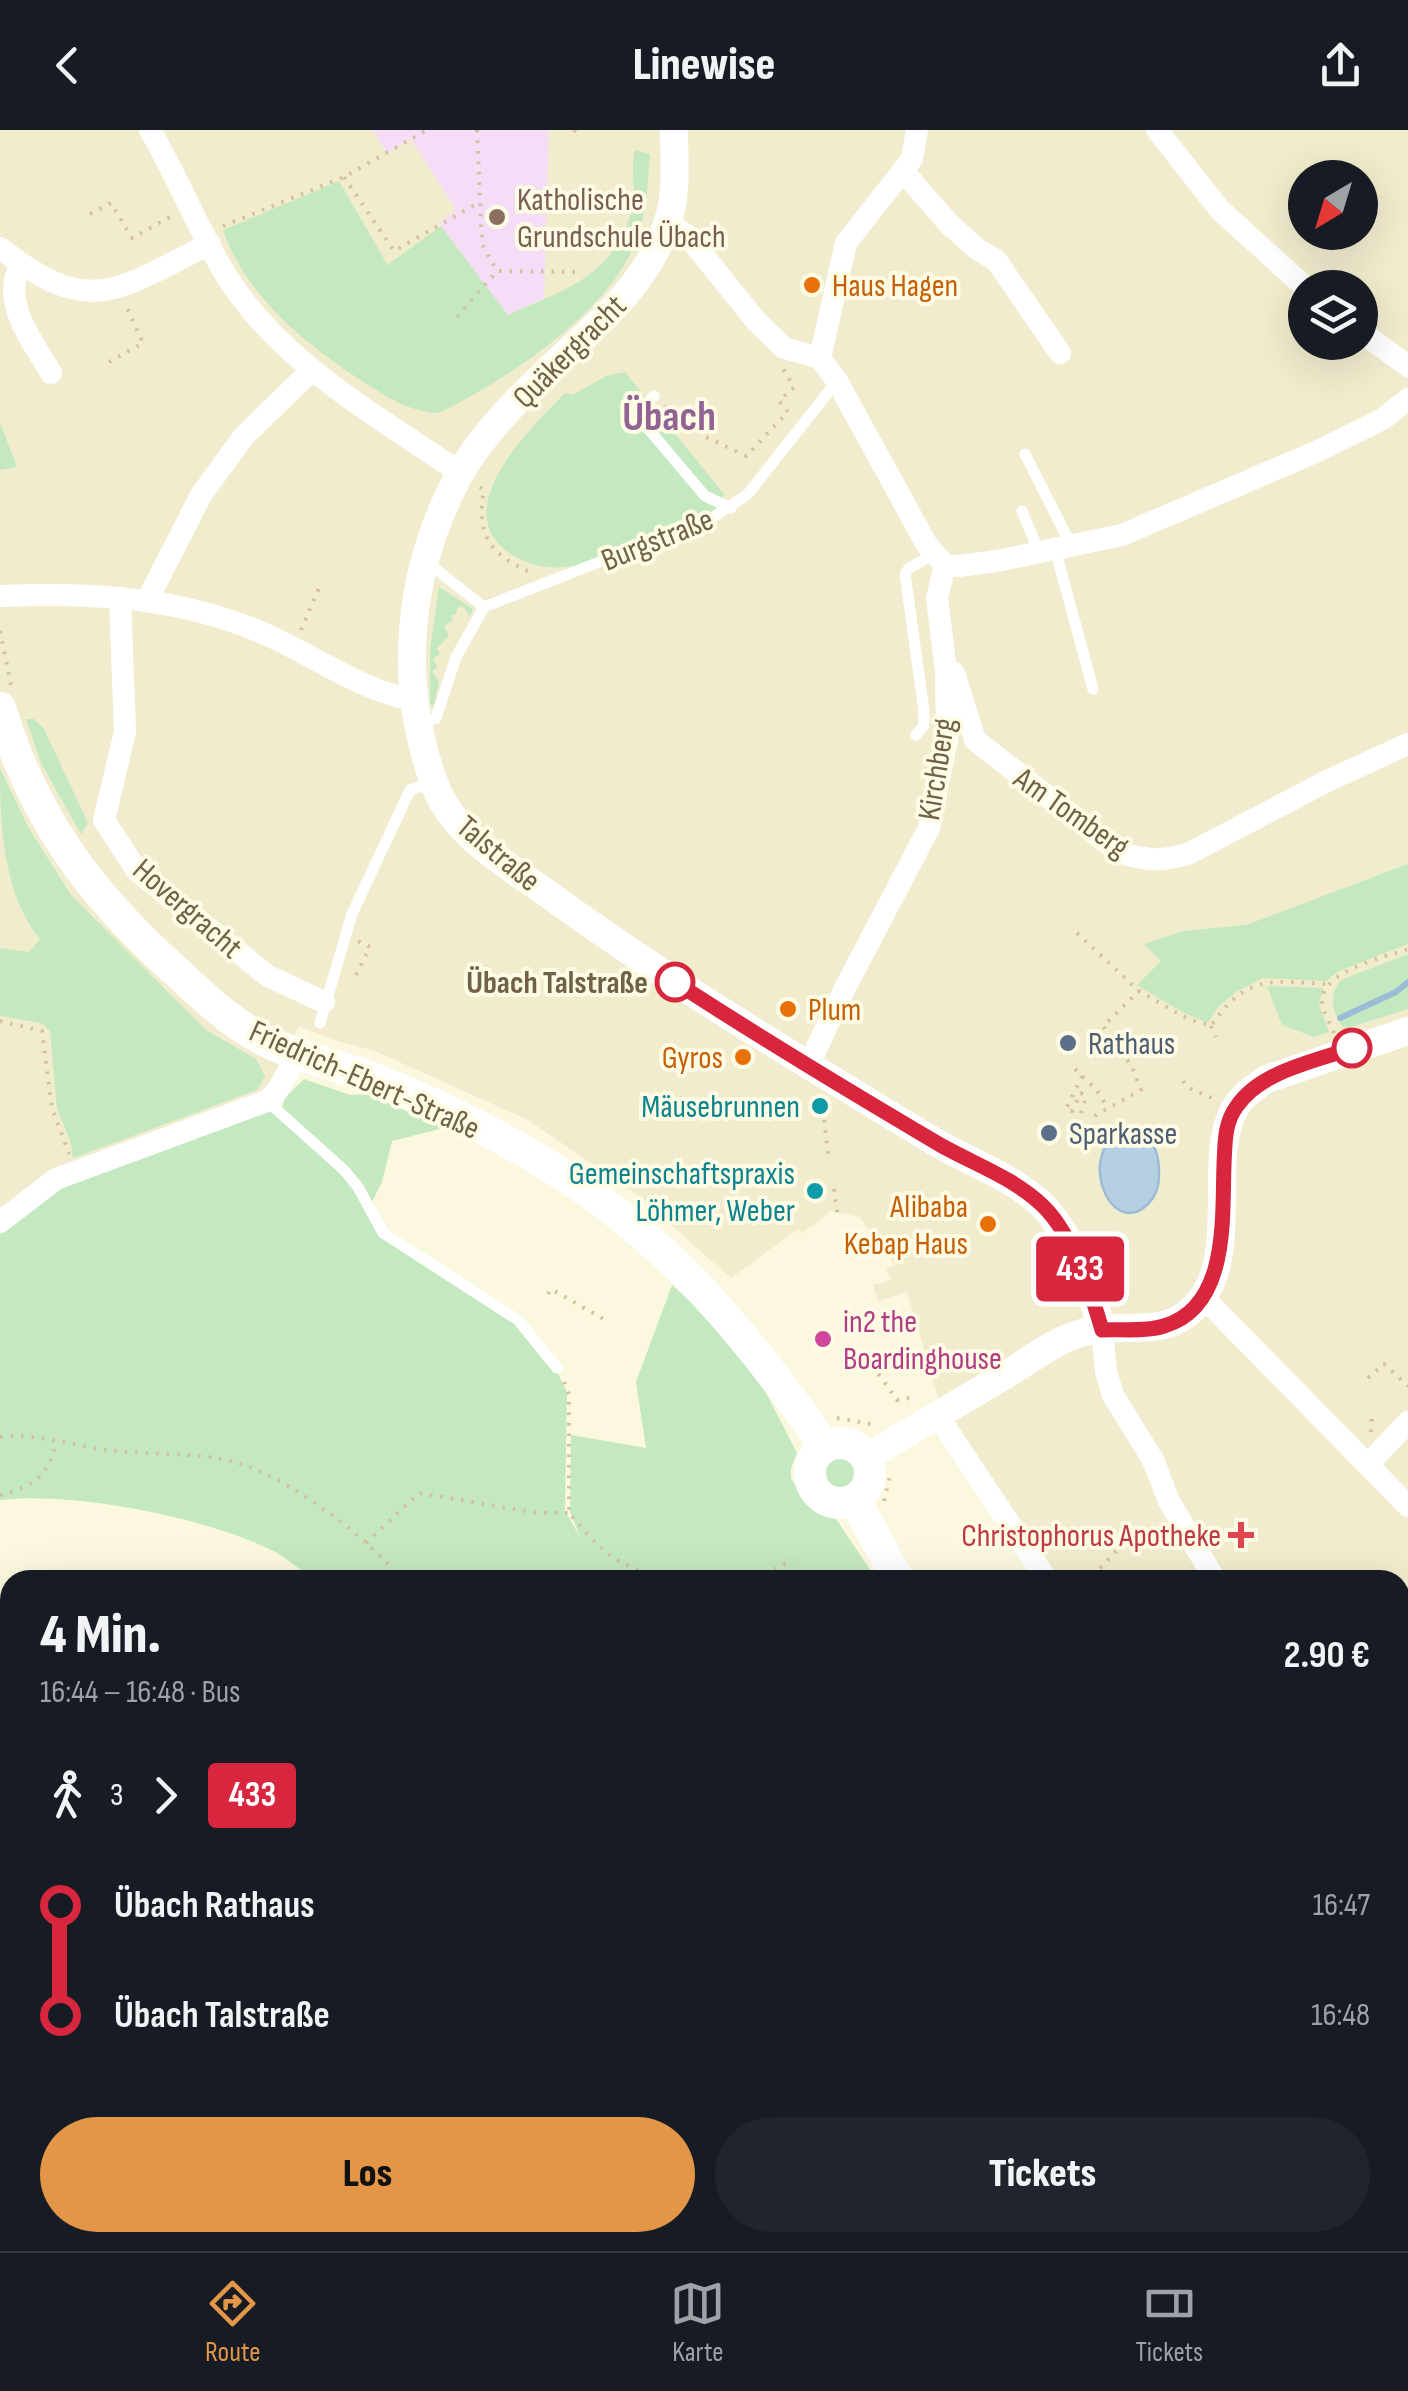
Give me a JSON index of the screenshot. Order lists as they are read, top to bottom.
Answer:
{
  "streets": {
    "main road": ["Friedrich-Ebert-Straße"],
    "street": [
      "Quäkergracht",
      "Kirchberg",
      "Am Tomberg",
      "Talstraße",
      "Hovergracht"
    ],
    "lane": ["Burgstraße"]
  },
  "crossings": [
    ["Kirchberg", "Am Tomberg"],
    ["Kirchberg", "Talstraße"],
    ["Talstraße", "Hovergracht"]
  ],
  "districts": ["Übach"],
  "places": {
    "other": [
      "Katholische Grundschule Übach",
      "Haus Hagen",
      "Übach Talstraße",
      "Plum",
      "Rathaus",
      "Gyros",
      "Mäusebrunnen",
      "Sparkasse",
      "Gemeinschaftspraxis Löhmer, Weber",
      "Alibaba Kebap Haus",
      "in2 the Boardinghouse"
    ],
    "health": ["Christophorus Apotheke"]
  },
  "lines": ["bus line 433"],
  "north": "bottom left",
  "page": {
    "header": "Linewise",
    "on_map": "433",
    "heading": ["4 Min.", "16:44 – 16:48 · Bus", "2.90 €"],
    "legs": ["3", "433"],
    "list": [
      {
        "name": "Übach Rathaus",
        "value": "16:47"
      },
      {
        "name": "Übach Talstraße",
        "value": "16:48"
      }
    ],
    "buttons": ["Los", "Tickets"],
    "tabs": ["Route", "Karte", "Tickets"]
  }
}
